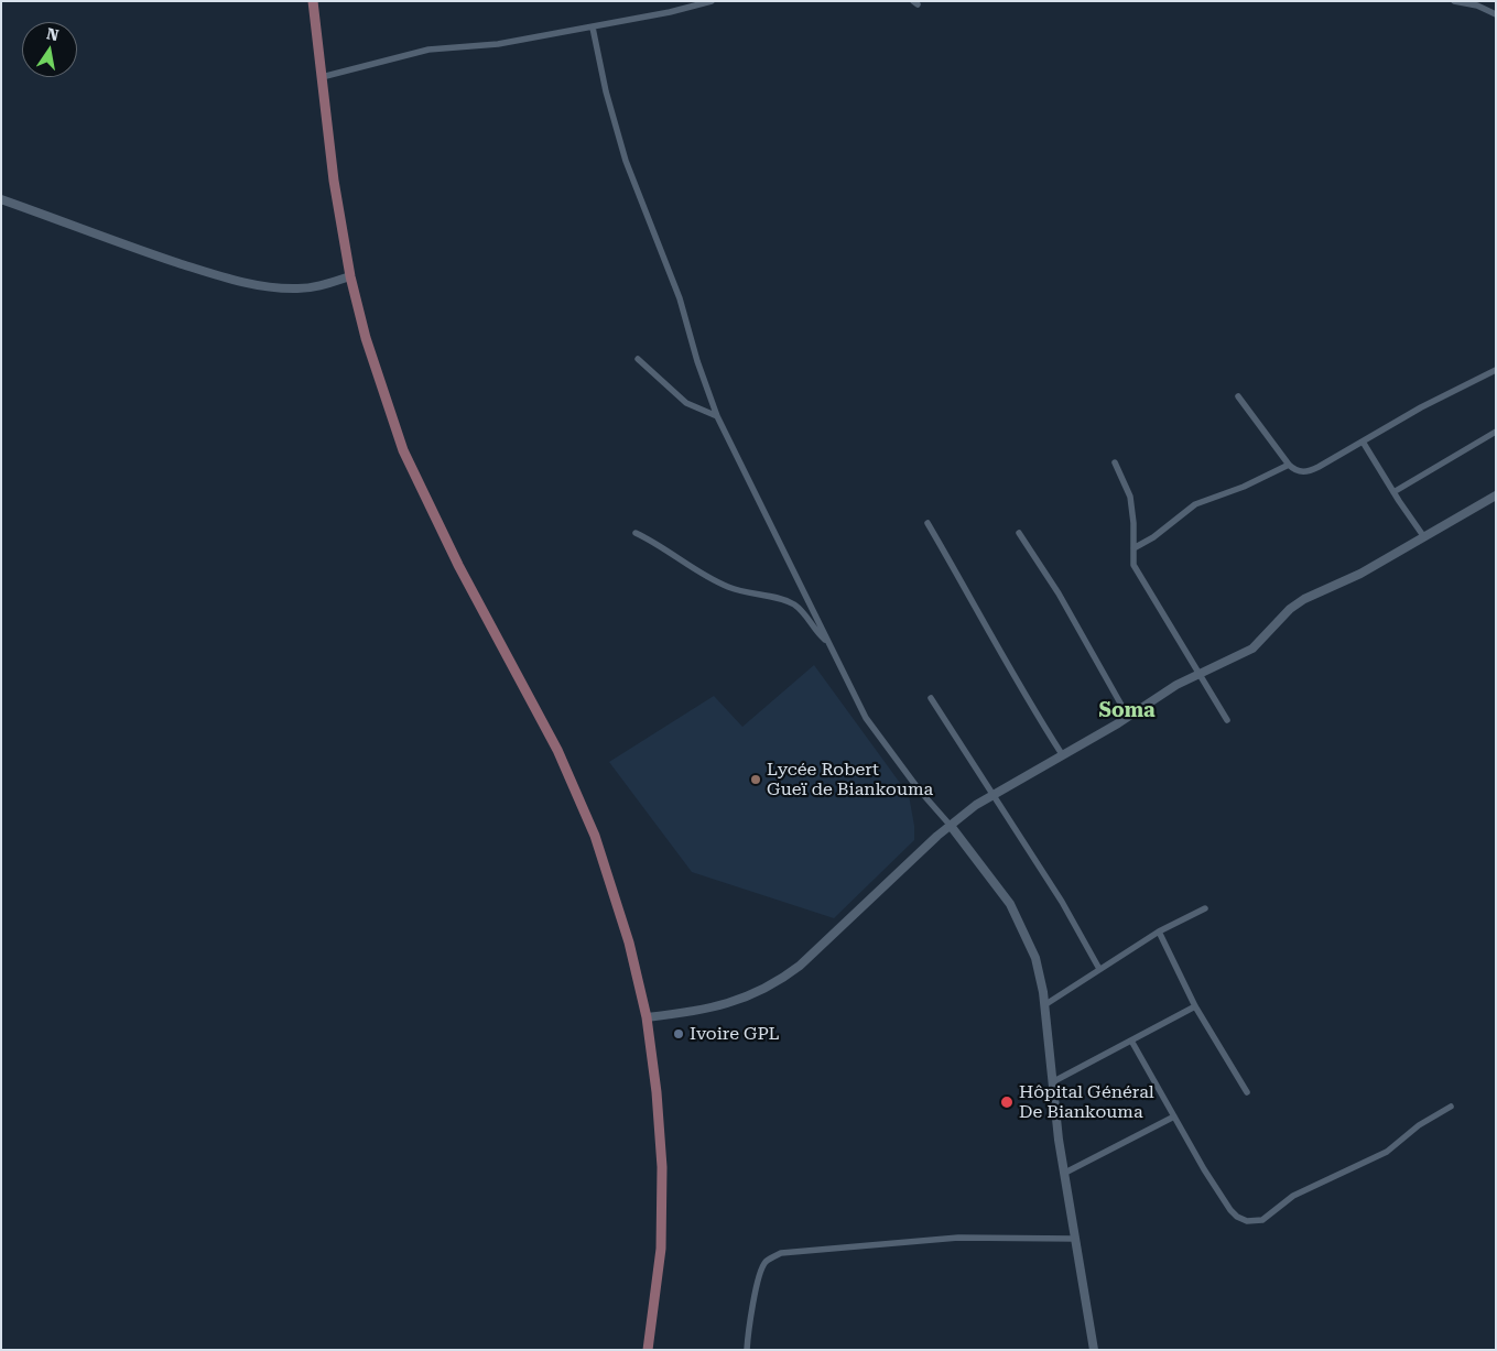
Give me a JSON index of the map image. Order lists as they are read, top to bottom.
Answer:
{
  "districts": ["Soma"],
  "places": ["Lycée Robert Gueï de Biankouma", "Ivoire GPL", "Hôpital Général De Biankouma"],
  "north": "top"
}
